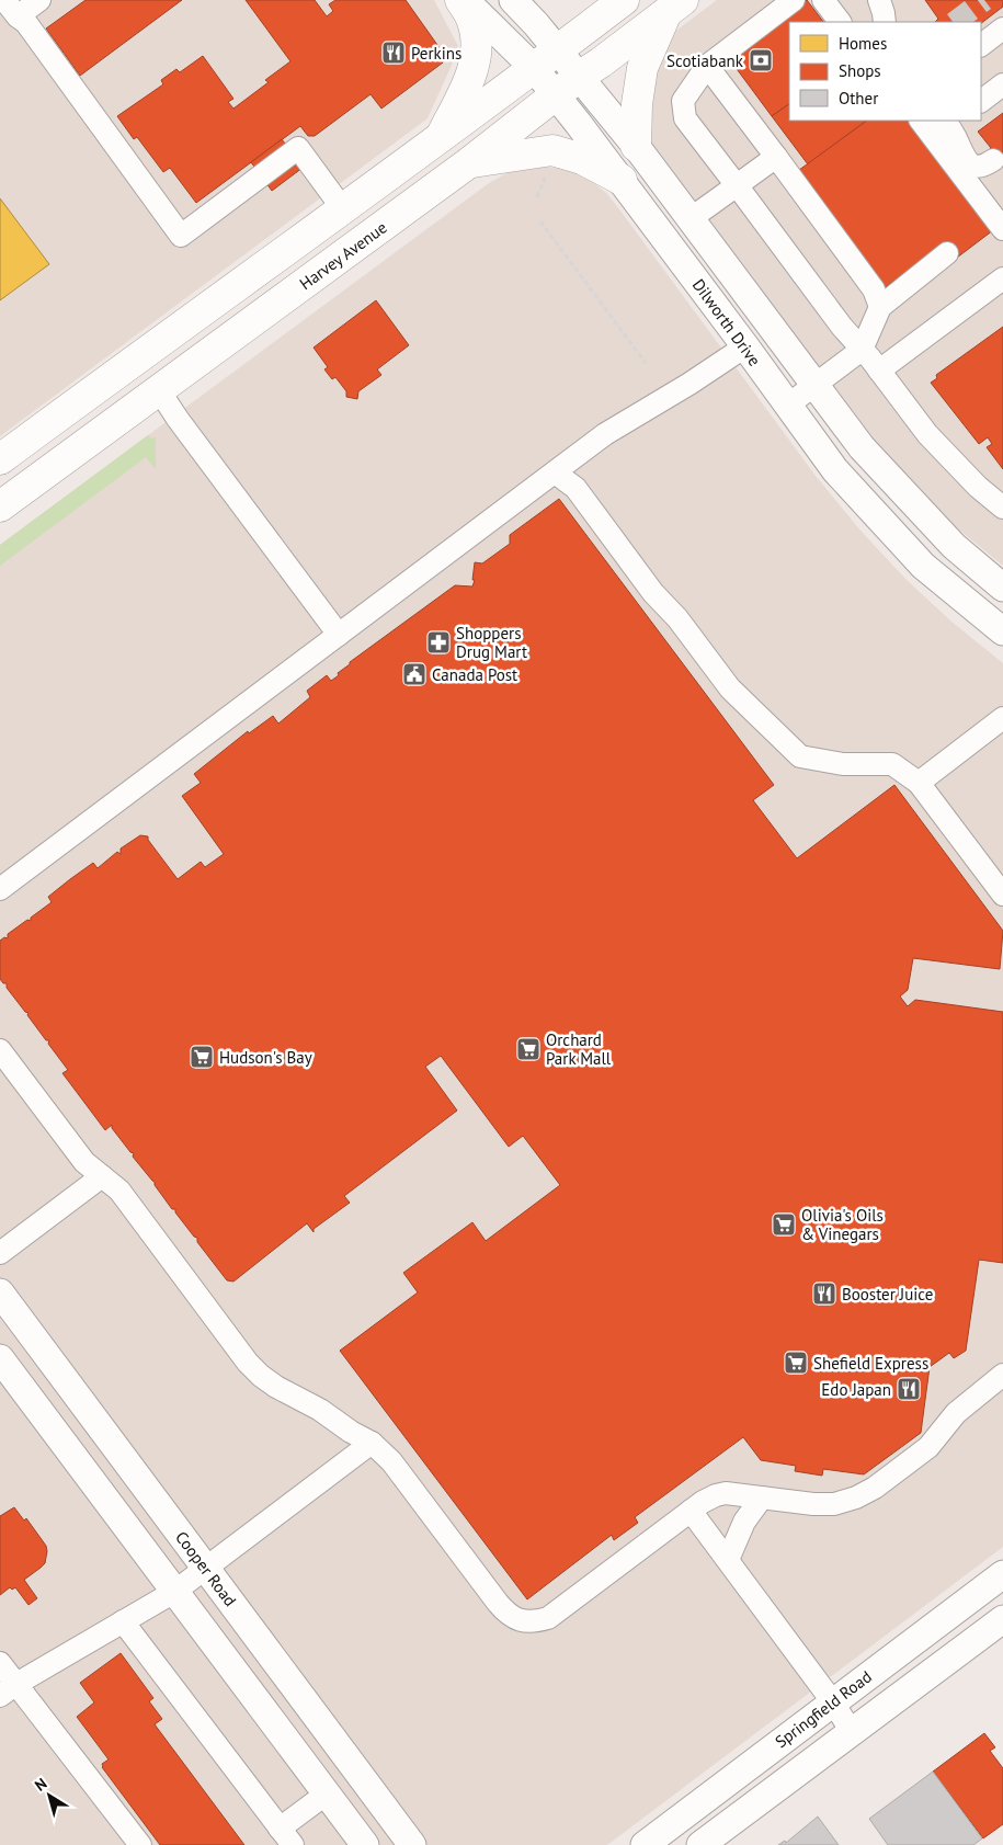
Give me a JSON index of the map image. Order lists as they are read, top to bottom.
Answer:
{
  "streets": {
    "highway": ["Harvey Avenue"],
    "main road": ["Dilworth Drive", "Cooper Road", "Springfield Road"]
  },
  "crossings": [
    ["Harvey Avenue", "Dilworth Drive"]
  ],
  "places": {
    "restaurant": ["Perkins", "Booster Juice", "Edo Japan"],
    "bank": ["Scotiabank"],
    "pharmacy": ["Shoppers Drug Mart"],
    "public building": ["Canada Post"],
    "supermarket": [
      "Orchard Park Mall",
      "Hudson's Bay",
      "Olivia's Oils & Vinegars",
      "Shefield Express"
    ]
  },
  "legend": ["Homes", "Shops", "Other"],
  "north": "top left"
}
